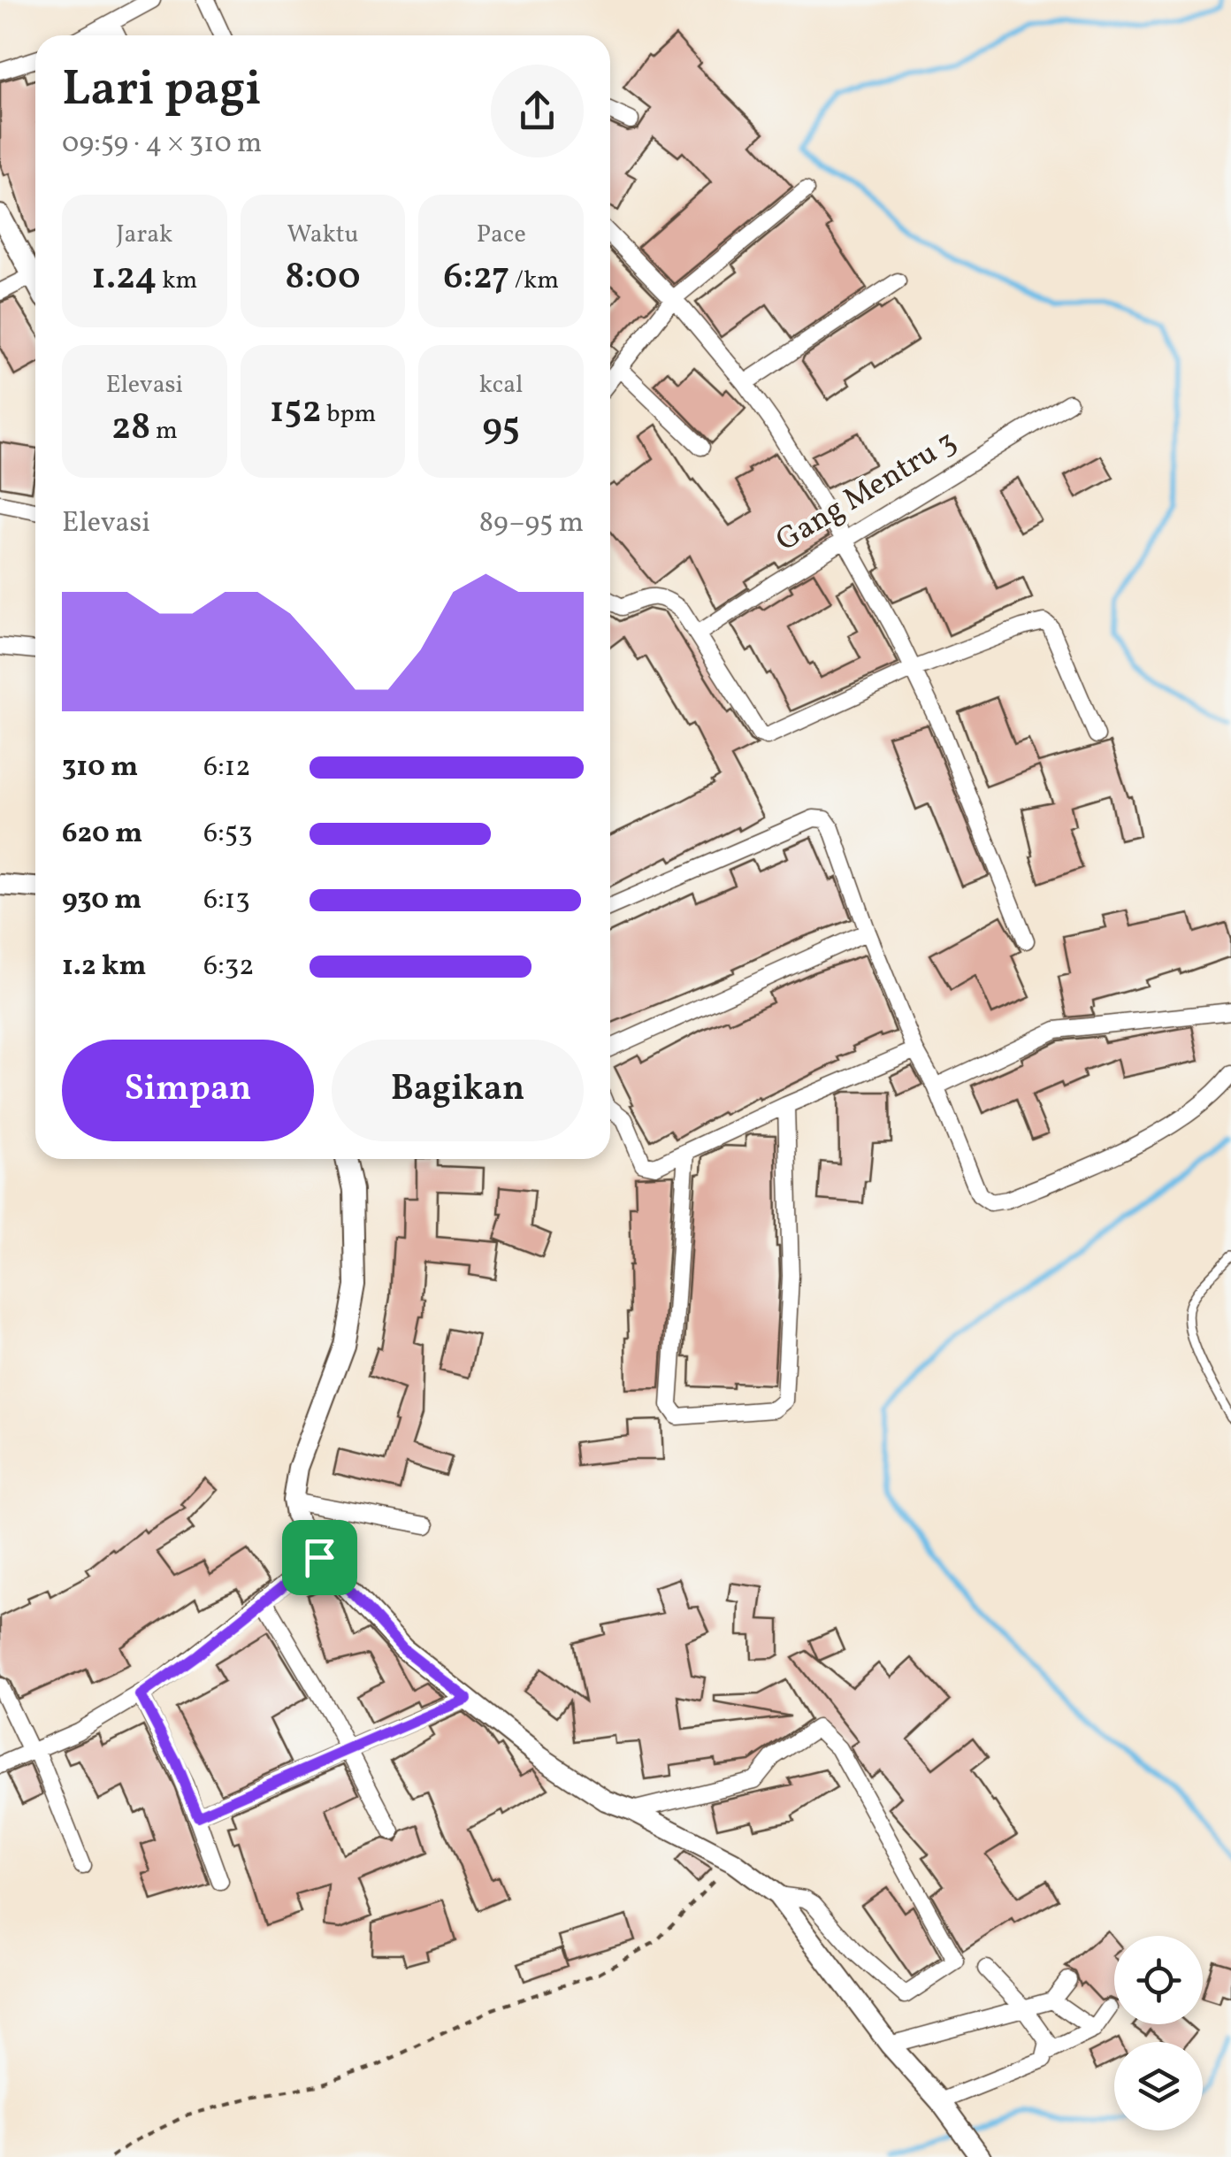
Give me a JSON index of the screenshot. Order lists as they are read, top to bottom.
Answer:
{
  "streets": {
    "street": ["Gang Mentru 3"]
  },
  "page": {
    "heading": ["Lari pagi", "09:59 · 4 × 310 m"],
    "stats": [
      ["Jarak", "1.24 km"],
      ["Waktu", "8:00"],
      ["Pace", "6:27 /km"],
      ["Elevasi", "28 m"],
      ["152 bpm"],
      ["kcal", "95"]
    ],
    "chart": ["Elevasi", "89–95 m"],
    "list": [
      {
        "name": "310 m",
        "note": "6:12"
      },
      {
        "name": "620 m",
        "note": "6:53"
      },
      {
        "name": "930 m",
        "note": "6:13"
      },
      {
        "name": "1.2 km",
        "note": "6:32"
      }
    ],
    "buttons": ["Simpan", "Bagikan"]
  }
}
